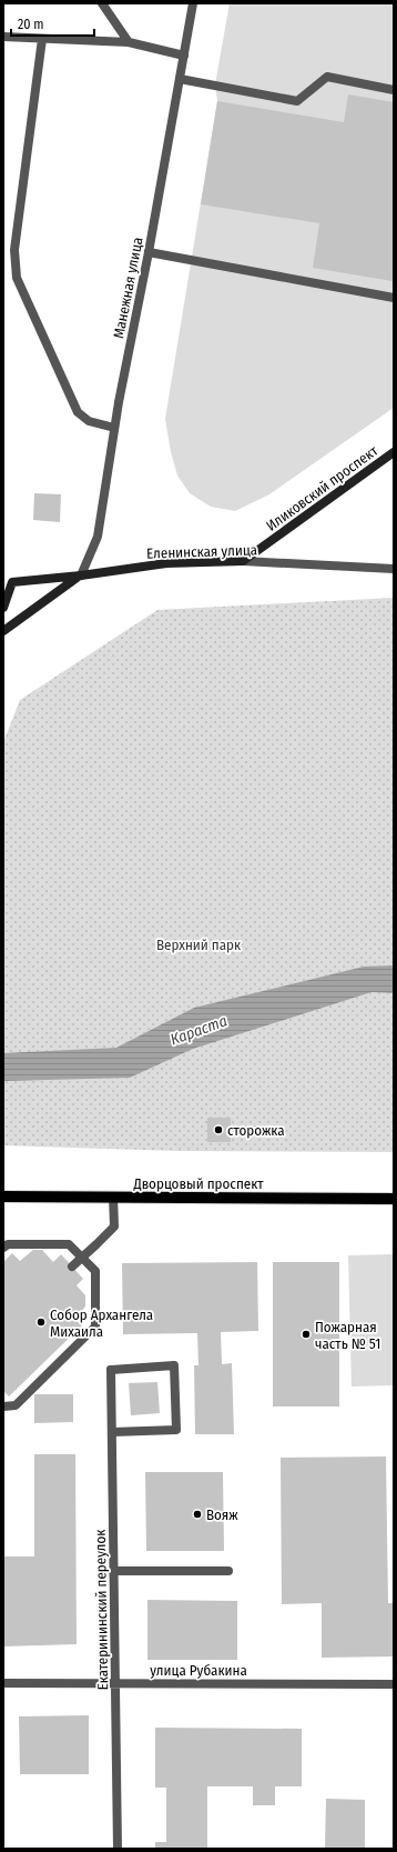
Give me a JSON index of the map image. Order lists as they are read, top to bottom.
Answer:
{
  "streets": {
    "main road": ["Иликовский проспект", "Еленинская улица", "Дворцовый проспект"],
    "street": ["Манежная улица", "Екатерининский переулок", "улица Рубакина"]
  },
  "crossings": [
    ["Манежная улица", "Еленинская улица"],
    ["Иликовский проспект", "Еленинская улица"],
    ["Екатерининский переулок", "улица Рубакина"]
  ],
  "water": ["Караста"],
  "parks": ["Верхний парк"],
  "places": [
    "сторожка",
    "Собор Архангела Михаила",
    "Пожарная часть № 51",
    "Вояж"
  ],
  "scale_bar": "20 m"
}
